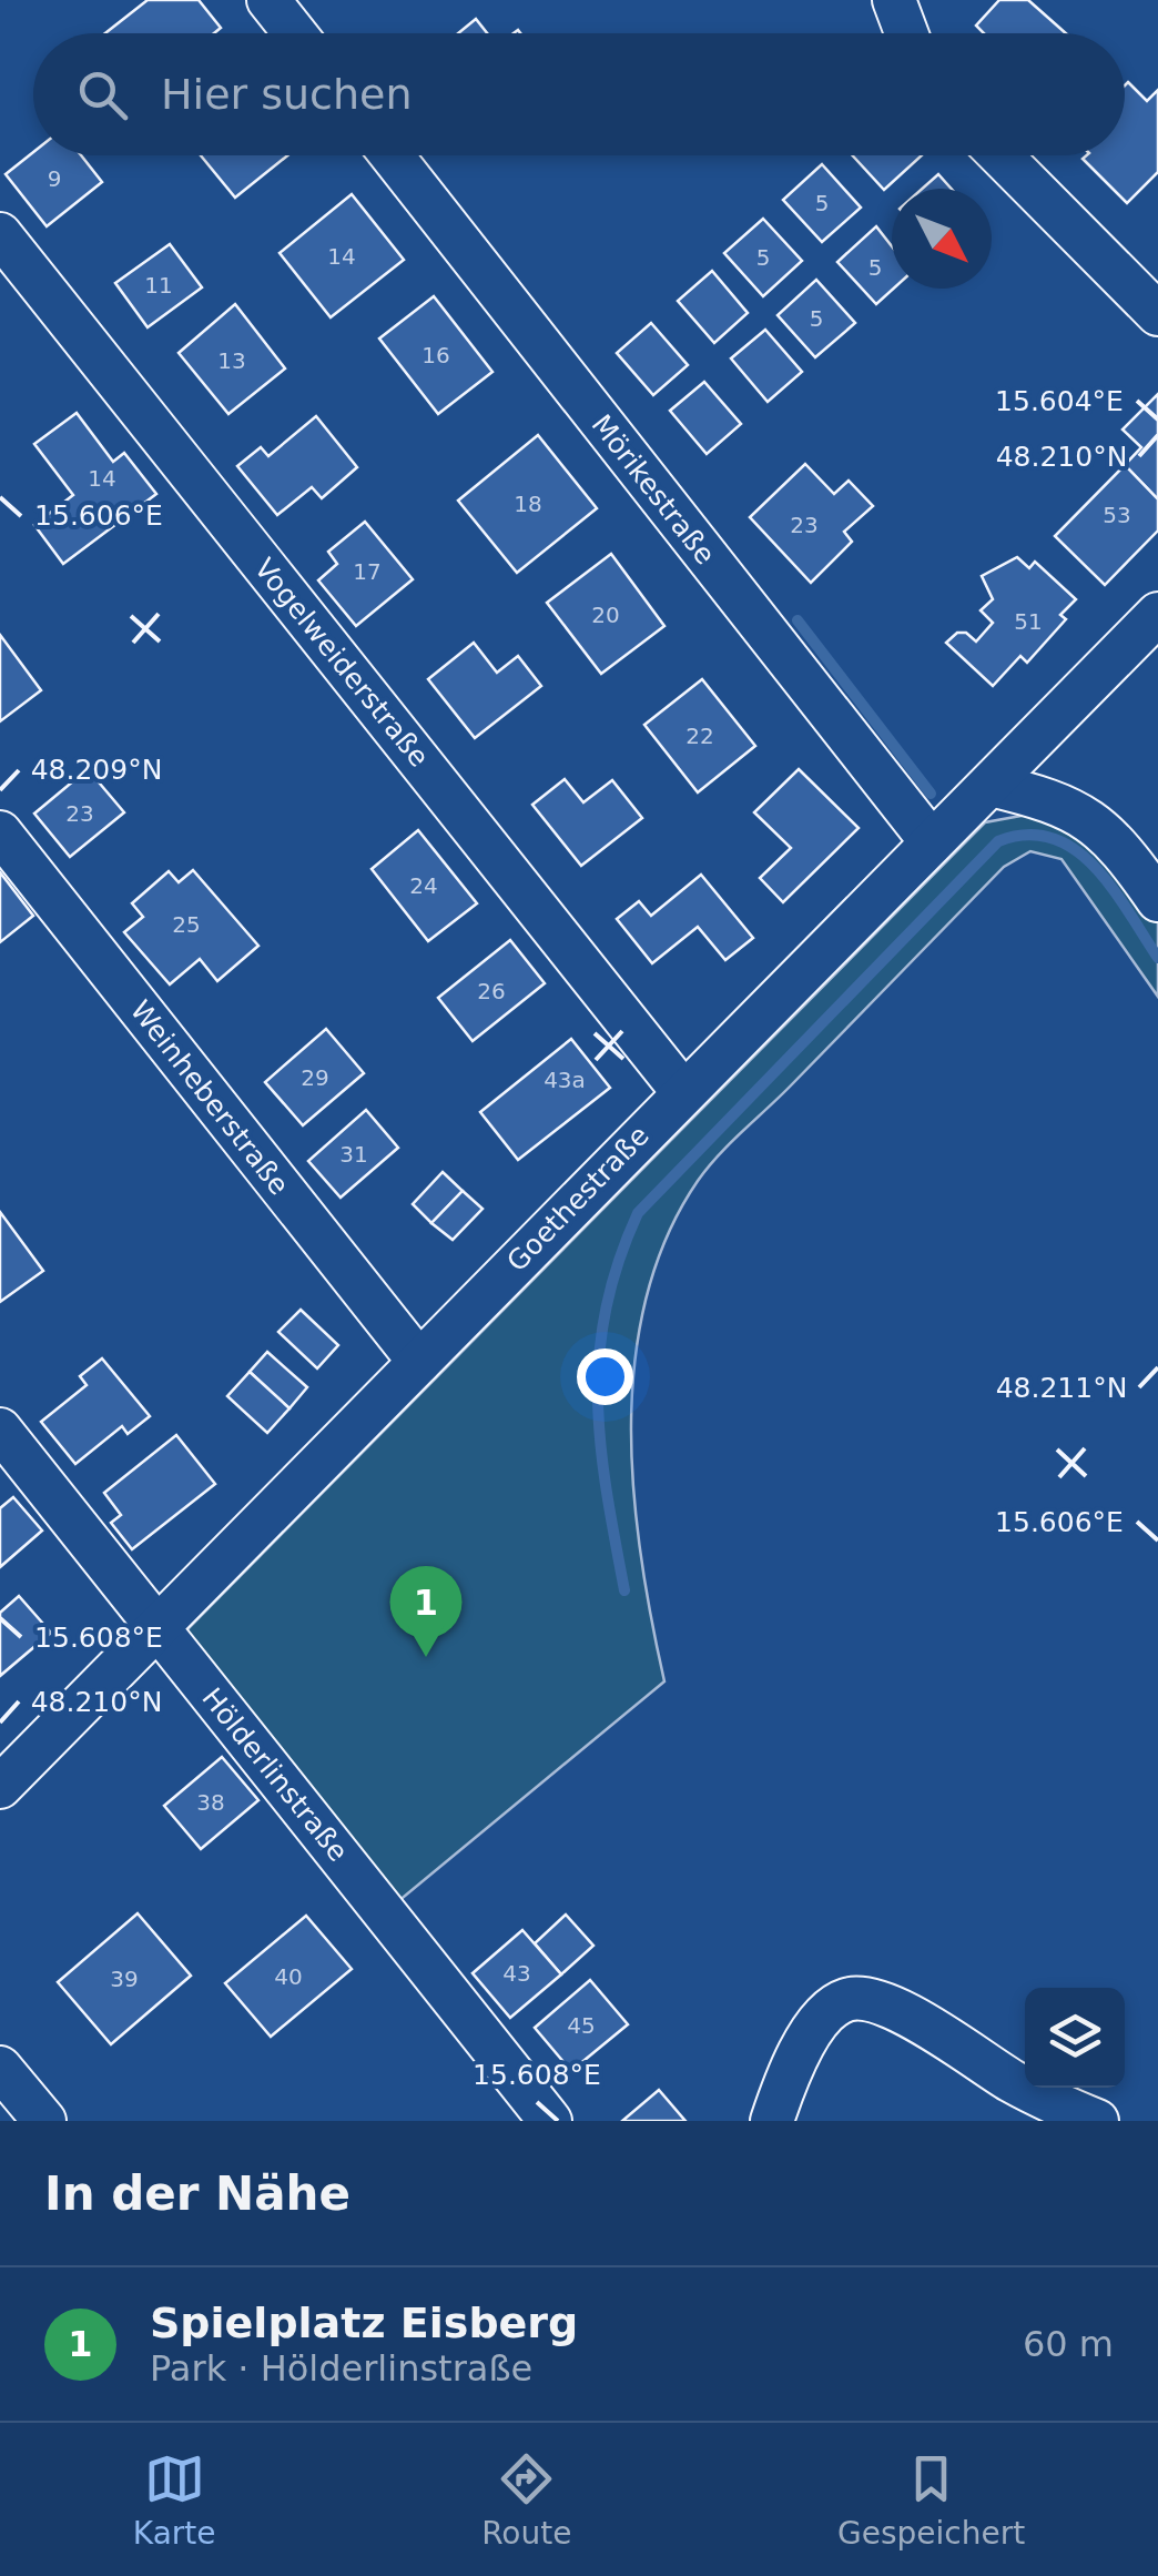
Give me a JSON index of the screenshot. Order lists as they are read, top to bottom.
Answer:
{
  "streets": {
    "street": [
      "Mörikestraße",
      "Vogelweiderstraße",
      "Weinheberstraße",
      "Goethestraße",
      "Hölderlinstraße"
    ]
  },
  "crossings": [
    ["Mörikestraße", "Goethestraße"],
    ["Vogelweiderstraße", "Goethestraße"],
    ["Weinheberstraße", "Goethestraße"],
    ["Goethestraße", "Hölderlinstraße"]
  ],
  "house_numbers": [
    "9",
    "5",
    "14",
    "5",
    "5",
    "11",
    "5",
    "16",
    "13",
    "14",
    "18",
    "53",
    "23",
    "17",
    "20",
    "51",
    "22",
    "23",
    "24",
    "25",
    "26",
    "29",
    "43a",
    "31",
    "38",
    "43",
    "40",
    "39",
    "45"
  ],
  "north": "bottom right",
  "page": {
    "search": "Hier suchen",
    "pins": "1",
    "heading": "In der Nähe",
    "list": [
      {
        "mark": "1",
        "name": "Spielplatz Eisberg",
        "note": "Park · Hölderlinstraße",
        "value": "60 m"
      }
    ],
    "nav": ["Karte", "Route", "Gespeichert"]
  },
  "coordinates": [
    "15.604°E",
    "48.210°N",
    "15.606°E",
    "48.209°N",
    "48.211°N",
    "15.608°E"
  ]
}
